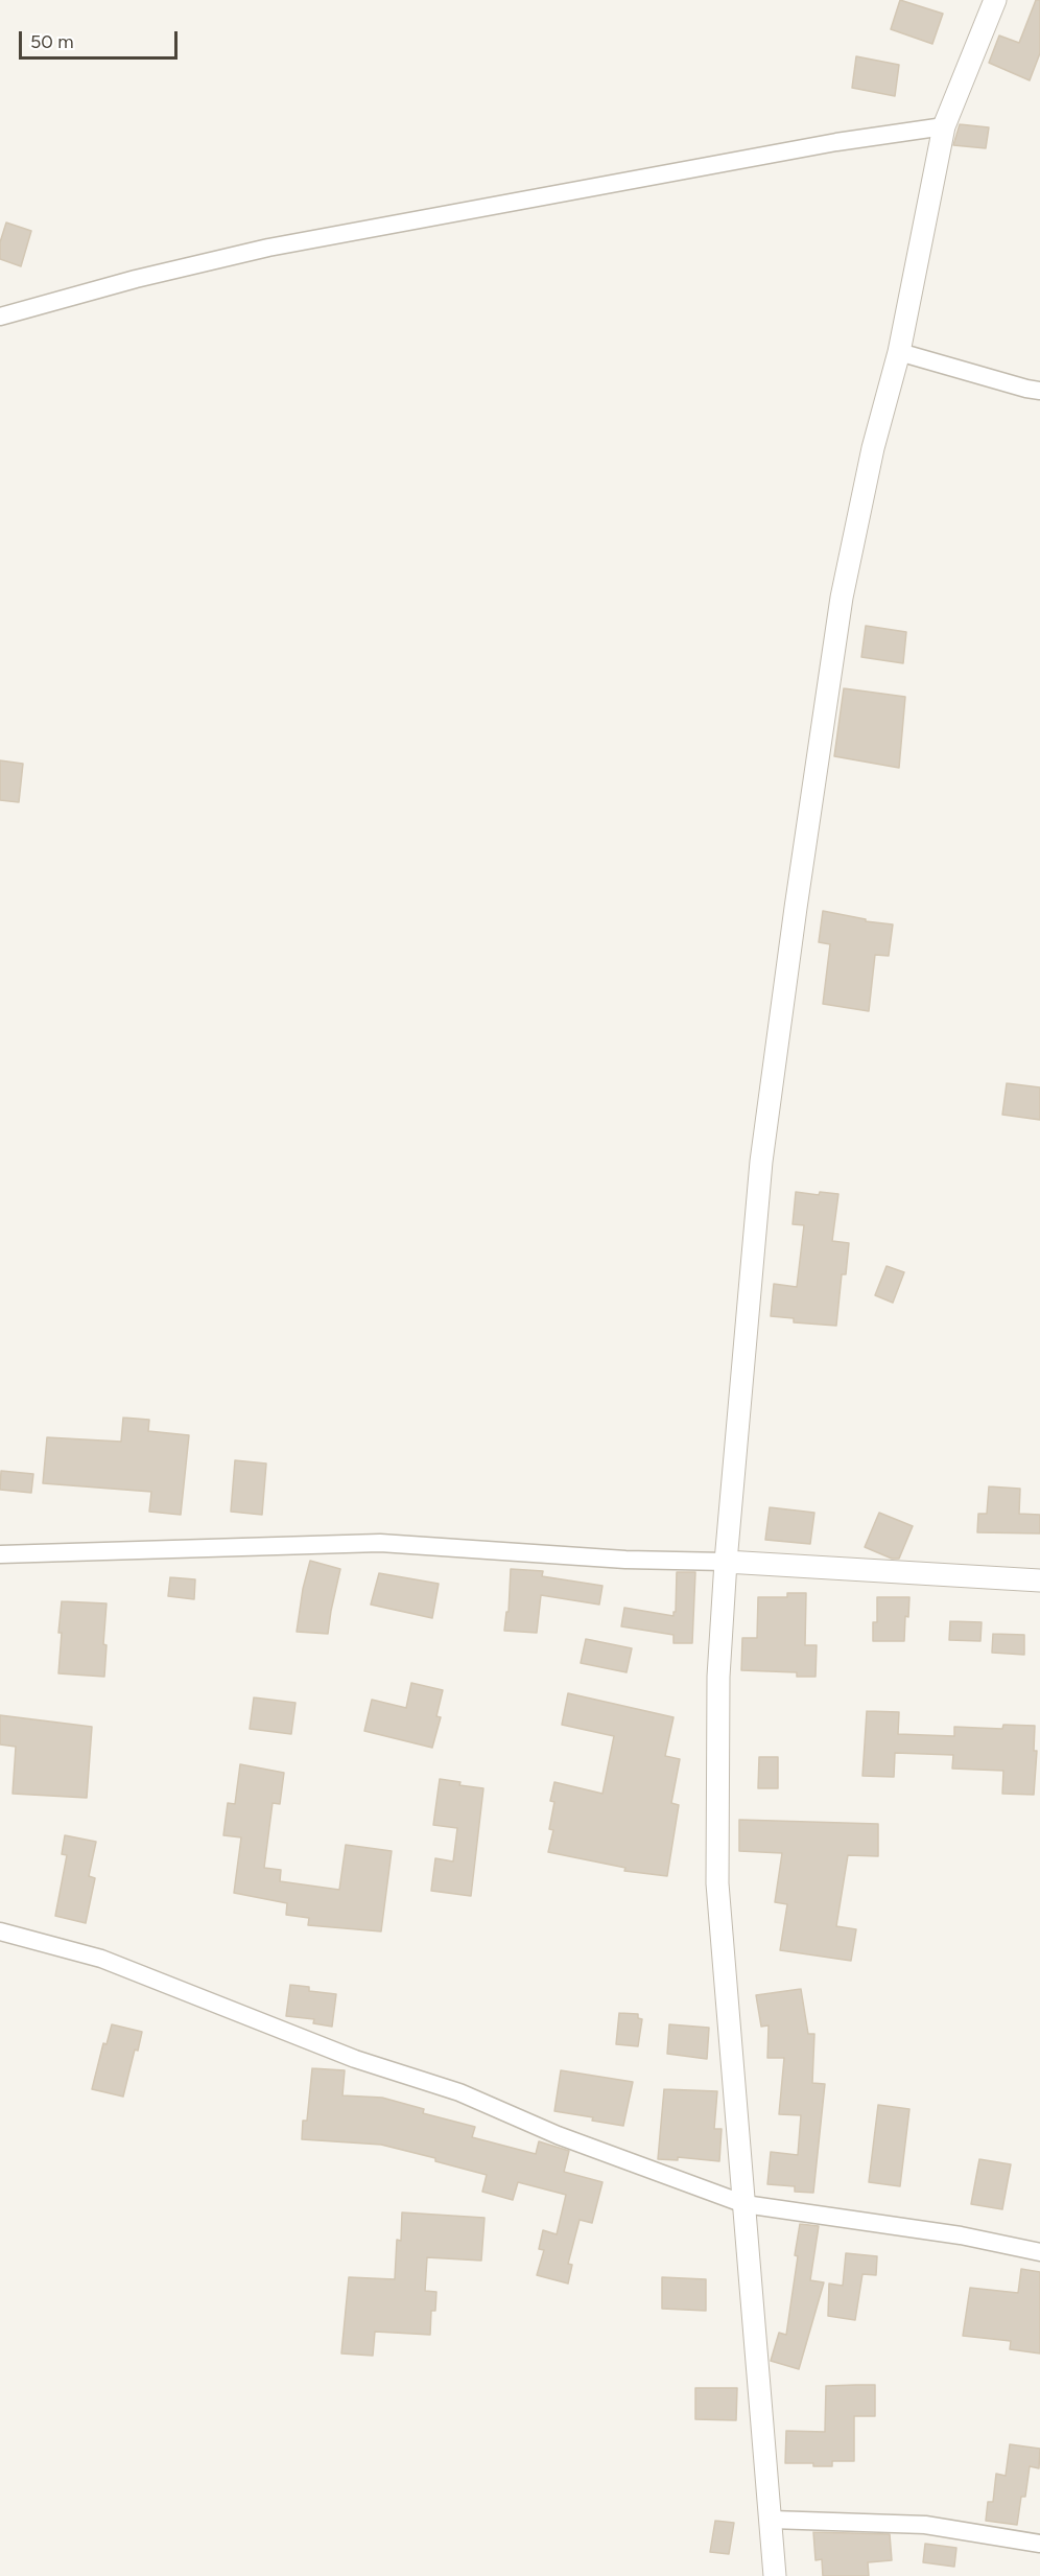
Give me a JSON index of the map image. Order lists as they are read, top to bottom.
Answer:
{
  "scale_bar": "50 m"
}
